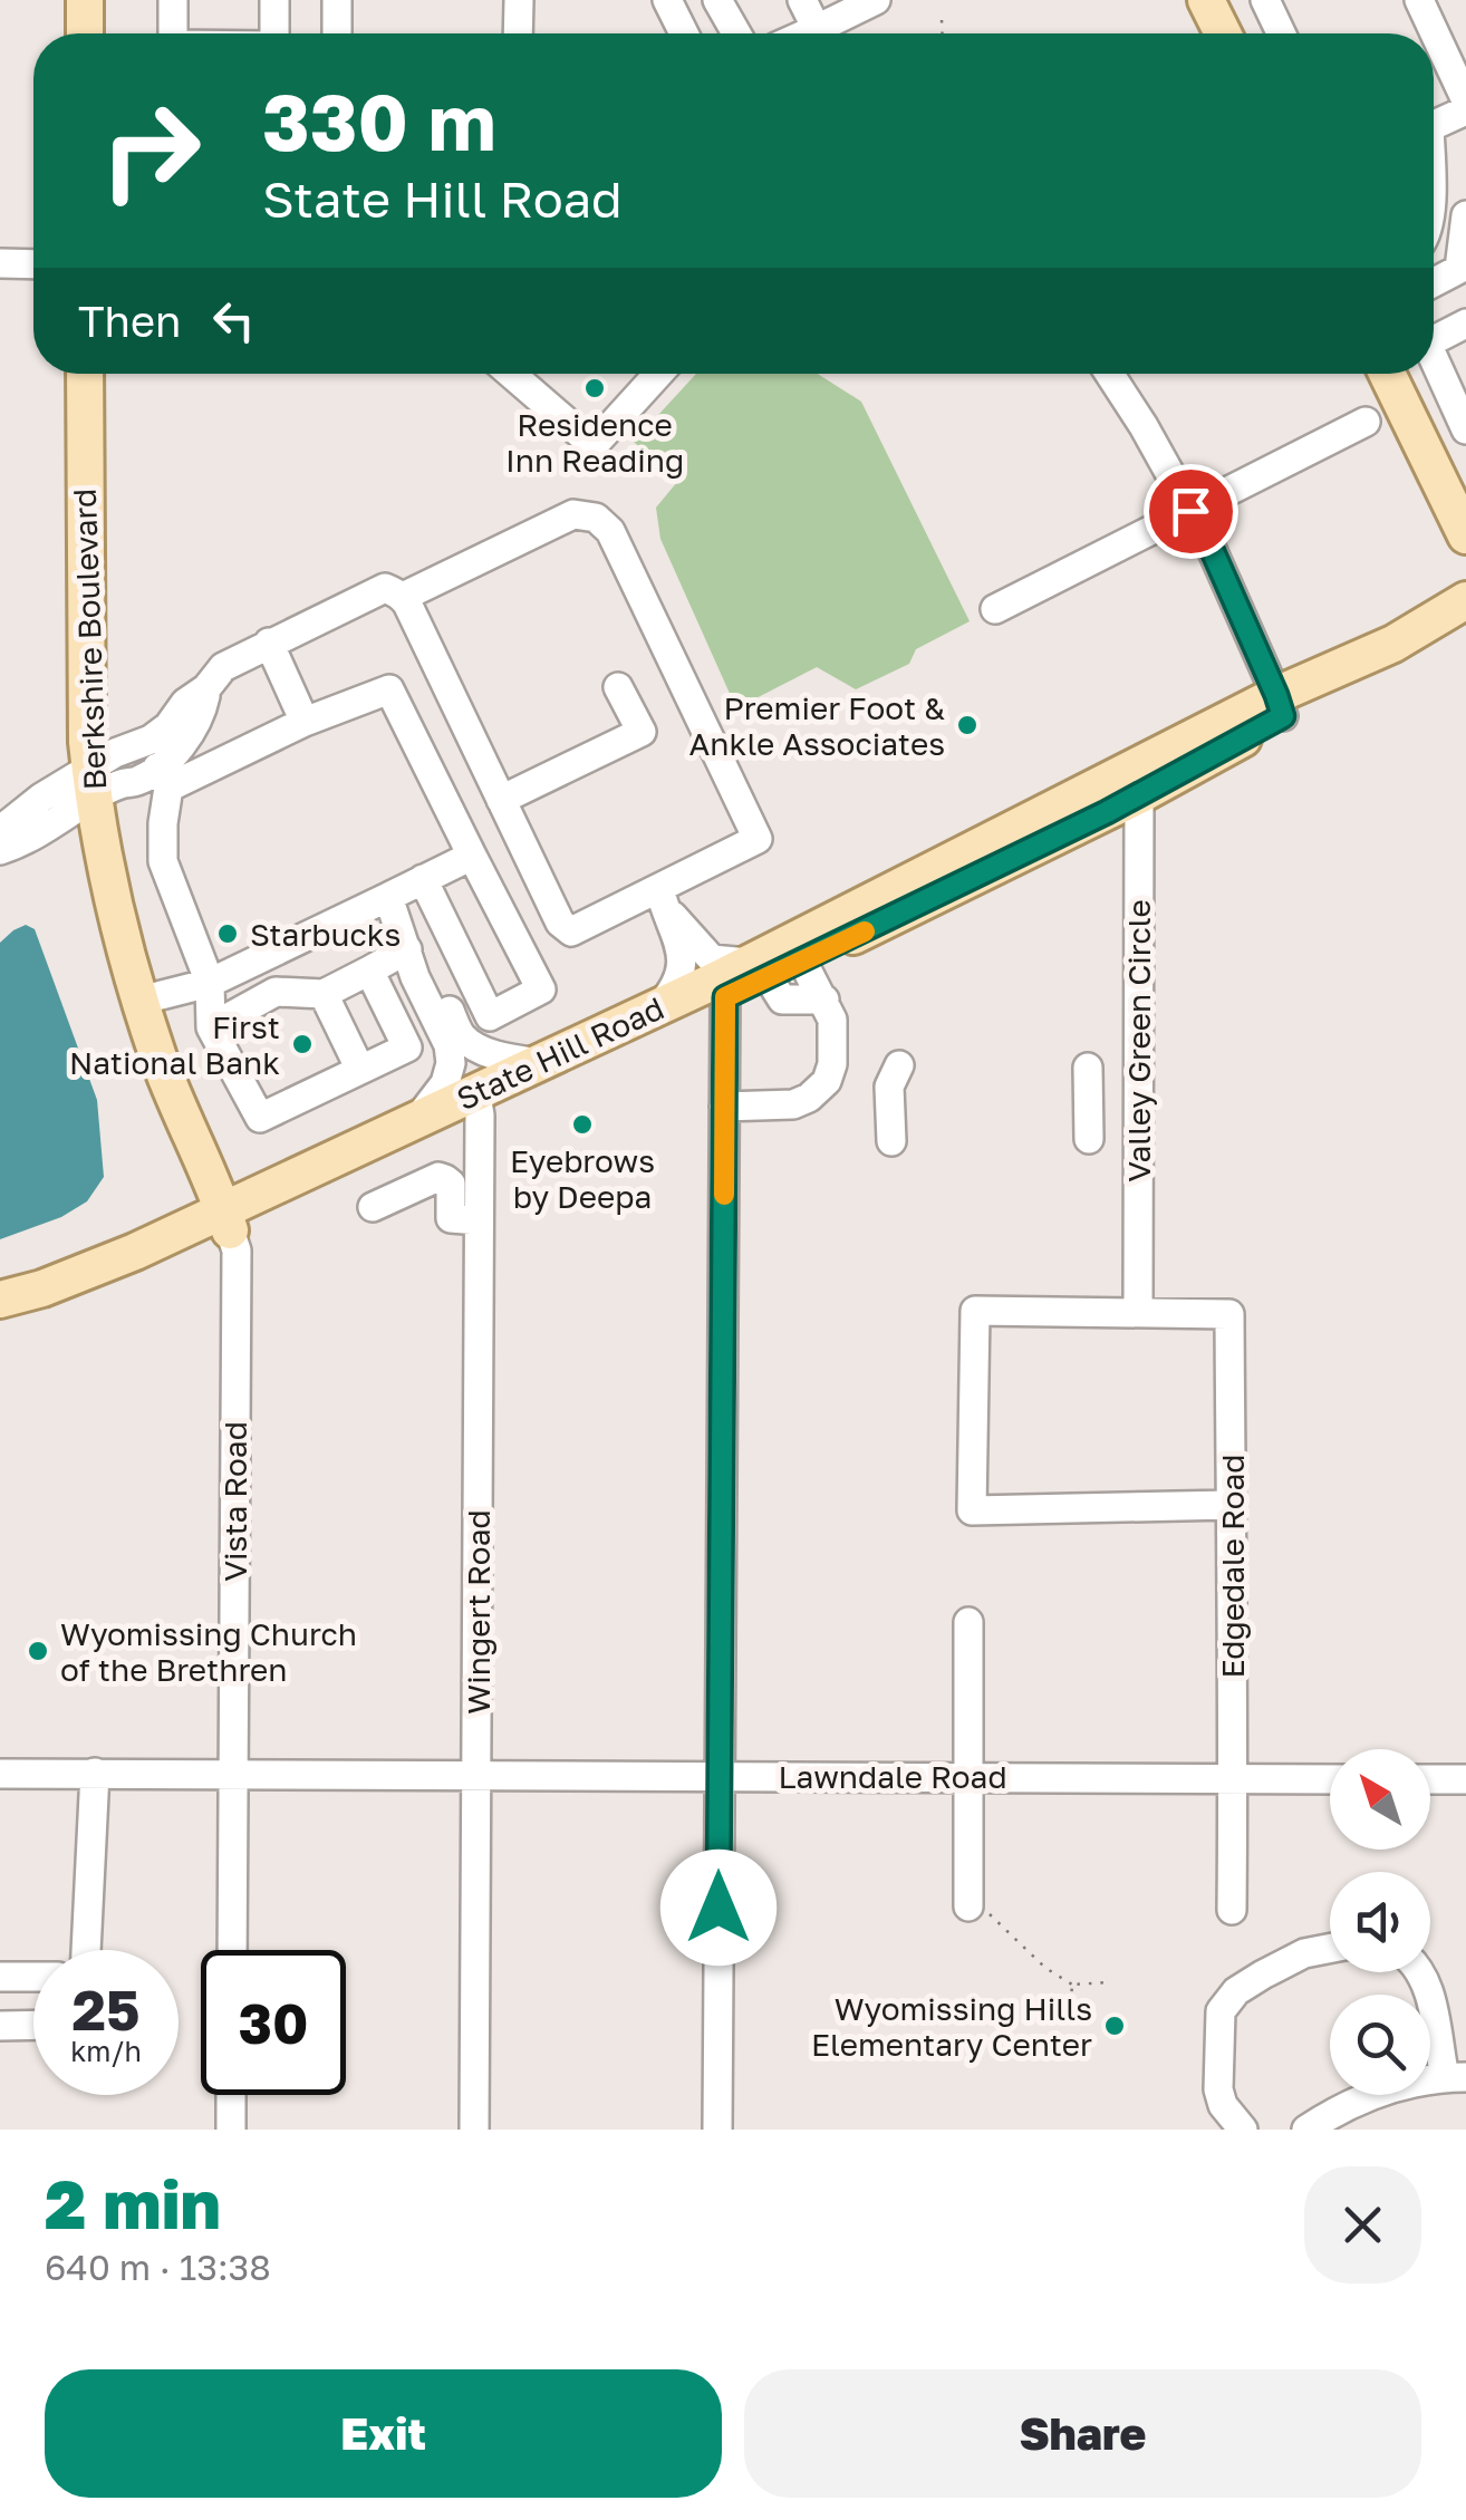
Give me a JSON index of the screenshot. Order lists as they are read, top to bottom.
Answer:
{
  "streets": {
    "main road": ["Berkshire Boulevard", "State Hill Road"],
    "street": [
      "Valley Green Circle",
      "Vista Road",
      "Edgedale Road",
      "Wingert Road",
      "Lawndale Road"
    ]
  },
  "crossings": [
    ["Berkshire Boulevard", "State Hill Road"],
    ["Berkshire Boulevard", "Vista Road"],
    ["Valley Green Circle", "State Hill Road"],
    ["Valley Green Circle", "Edgedale Road"],
    ["State Hill Road", "Vista Road"],
    ["State Hill Road", "Wingert Road"],
    ["Vista Road", "Lawndale Road"],
    ["Edgedale Road", "Lawndale Road"],
    ["Wingert Road", "Lawndale Road"]
  ],
  "places": [
    "Residence Inn Reading",
    "Premier Foot & Ankle Associates",
    "Starbucks",
    "First National Bank",
    "Eyebrows by Deepa",
    "Wyomissing Church of the Brethren",
    "Wyomissing Hills Elementary Center"
  ],
  "north": "top left",
  "page": {
    "turn": ["330 m", "State Hill Road"],
    "then": "Then",
    "speed": "25 km/h",
    "limit": "30",
    "heading": ["2 min", "640 m · 13:38"],
    "buttons": ["Exit", "Share"]
  }
}
